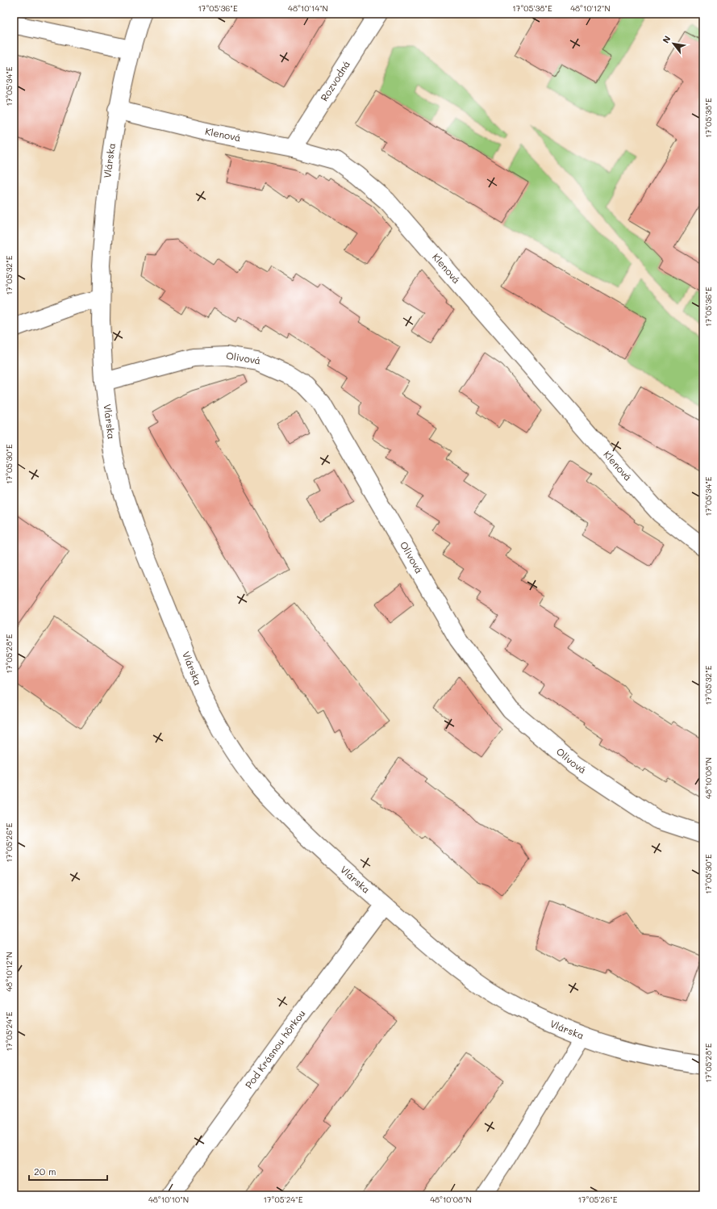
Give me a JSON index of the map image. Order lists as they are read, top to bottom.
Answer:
{
  "streets": {
    "street": [
      "Rozvodná",
      "Klenová",
      "Vlárska",
      "Olivová",
      "Pod Krásnou hôrkou"
    ]
  },
  "crossings": [
    ["Rozvodná", "Klenová"],
    ["Klenová", "Vlárska"],
    ["Vlárska", "Olivová"],
    ["Vlárska", "Pod Krásnou hôrkou"]
  ],
  "scale_bar": "20 m",
  "north": "top left",
  "coordinates": [
    "17°05'36\"E",
    "48°10'14\"N",
    "17°05'38\"E",
    "48°10'12\"N",
    "17°05'34\"E",
    "17°05'32\"E",
    "17°05'30\"E",
    "17°05'28\"E",
    "48°10'08\"N",
    "17°05'26\"E",
    "17°05'24\"E",
    "48°10'10\"N"
  ]
}
